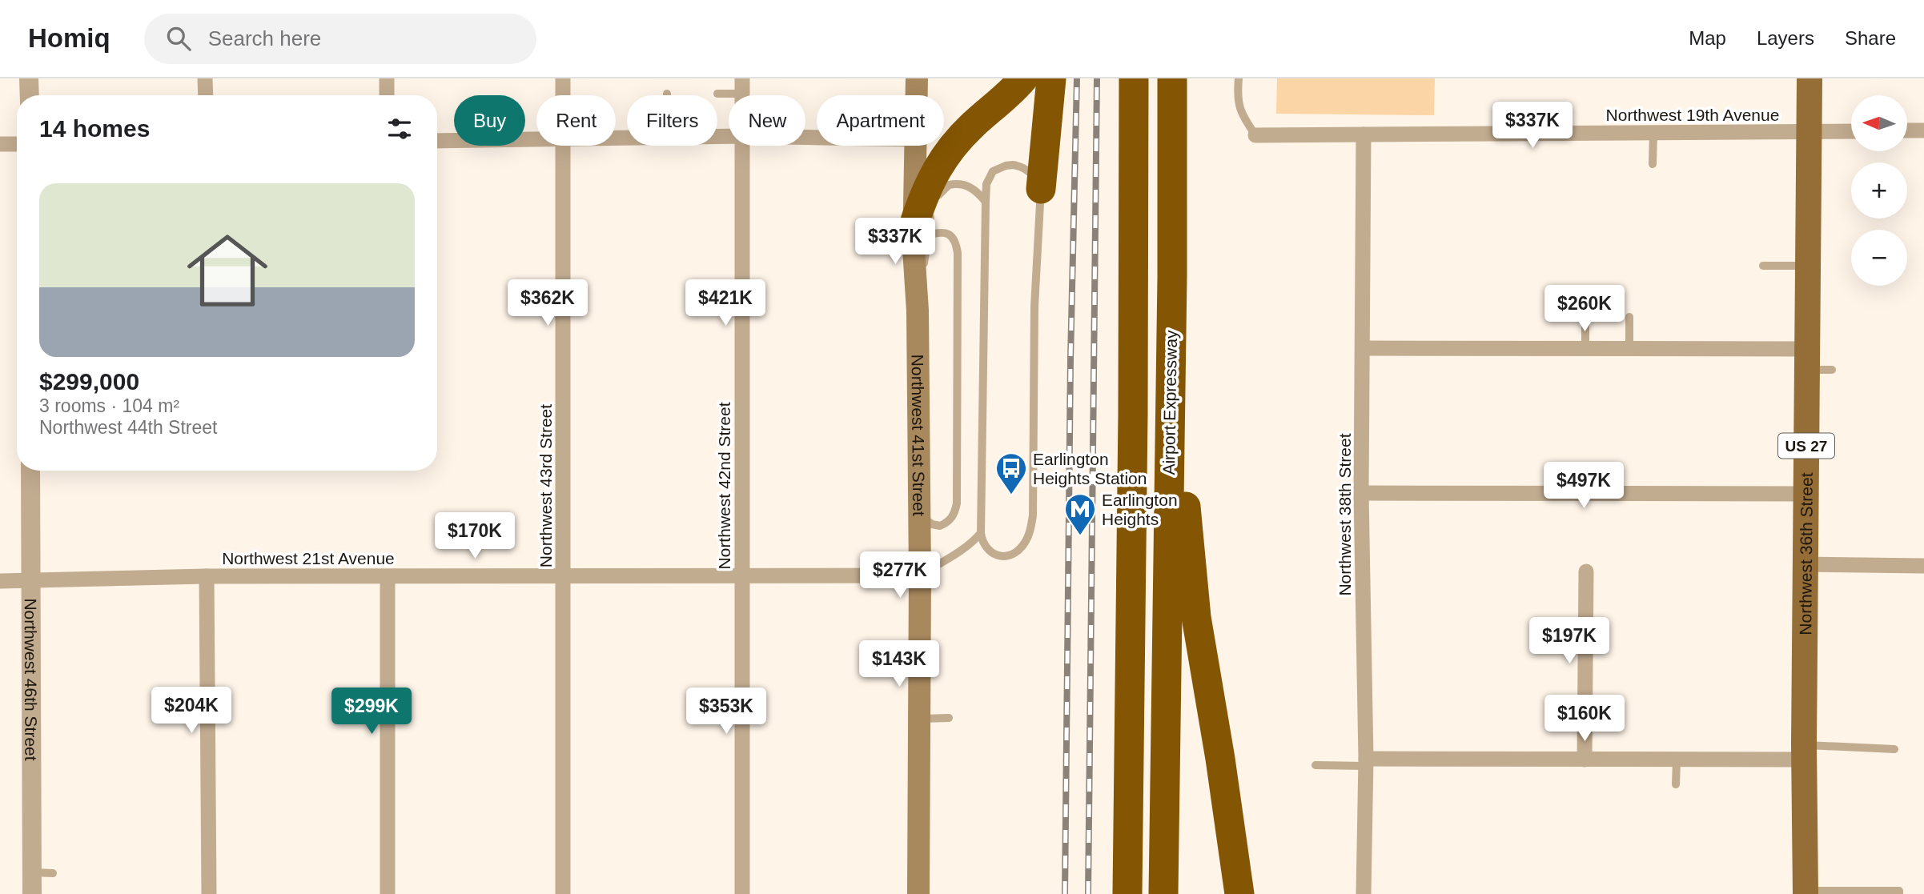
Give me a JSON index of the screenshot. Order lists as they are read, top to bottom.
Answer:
{
  "streets": {
    "highway": ["Airport Expressway"],
    "main road": ["Northwest 41st Street", "US 27", "Northwest 36th Street"],
    "street": [
      "Northwest 19th Avenue",
      "Northwest 43rd Street",
      "Northwest 42nd Street",
      "Northwest 38th Street",
      "Northwest 21st Avenue",
      "Northwest 46th Street"
    ]
  },
  "crossings": [
    ["Northwest 19th Avenue", "Northwest 38th Street"],
    ["Northwest 19th Avenue", "Northwest 36th Street"],
    ["Northwest 41st Street", "Northwest 21st Avenue"],
    ["Northwest 43rd Street", "Northwest 21st Avenue"],
    ["Northwest 42nd Street", "Northwest 21st Avenue"],
    ["Northwest 21st Avenue", "Northwest 46th Street"]
  ],
  "places": {
    "bus stop": ["Earlington Heights Station"],
    "metro station": ["Earlington Heights"]
  },
  "north": "left",
  "page": {
    "header": "Homiq",
    "search": "Search here",
    "nav": ["Map", "Layers", "Share"],
    "map_buttons": ["+", "−"],
    "chip": [
      "Buy",
      "Rent",
      "Filters",
      "New",
      "Apartment"
    ],
    "heading": "14 homes",
    "price": [
      "$337K",
      "$337K",
      "$362K",
      "$421K",
      "$260K",
      "$497K",
      "$170K",
      "$277K",
      "$197K",
      "$143K",
      "$204K",
      "$299K",
      "$353K",
      "$160K"
    ],
    "list": [
      {
        "name": "$299,000",
        "note": "3 rooms · 104 m² · Northwest 44th Street"
      }
    ]
  }
}
